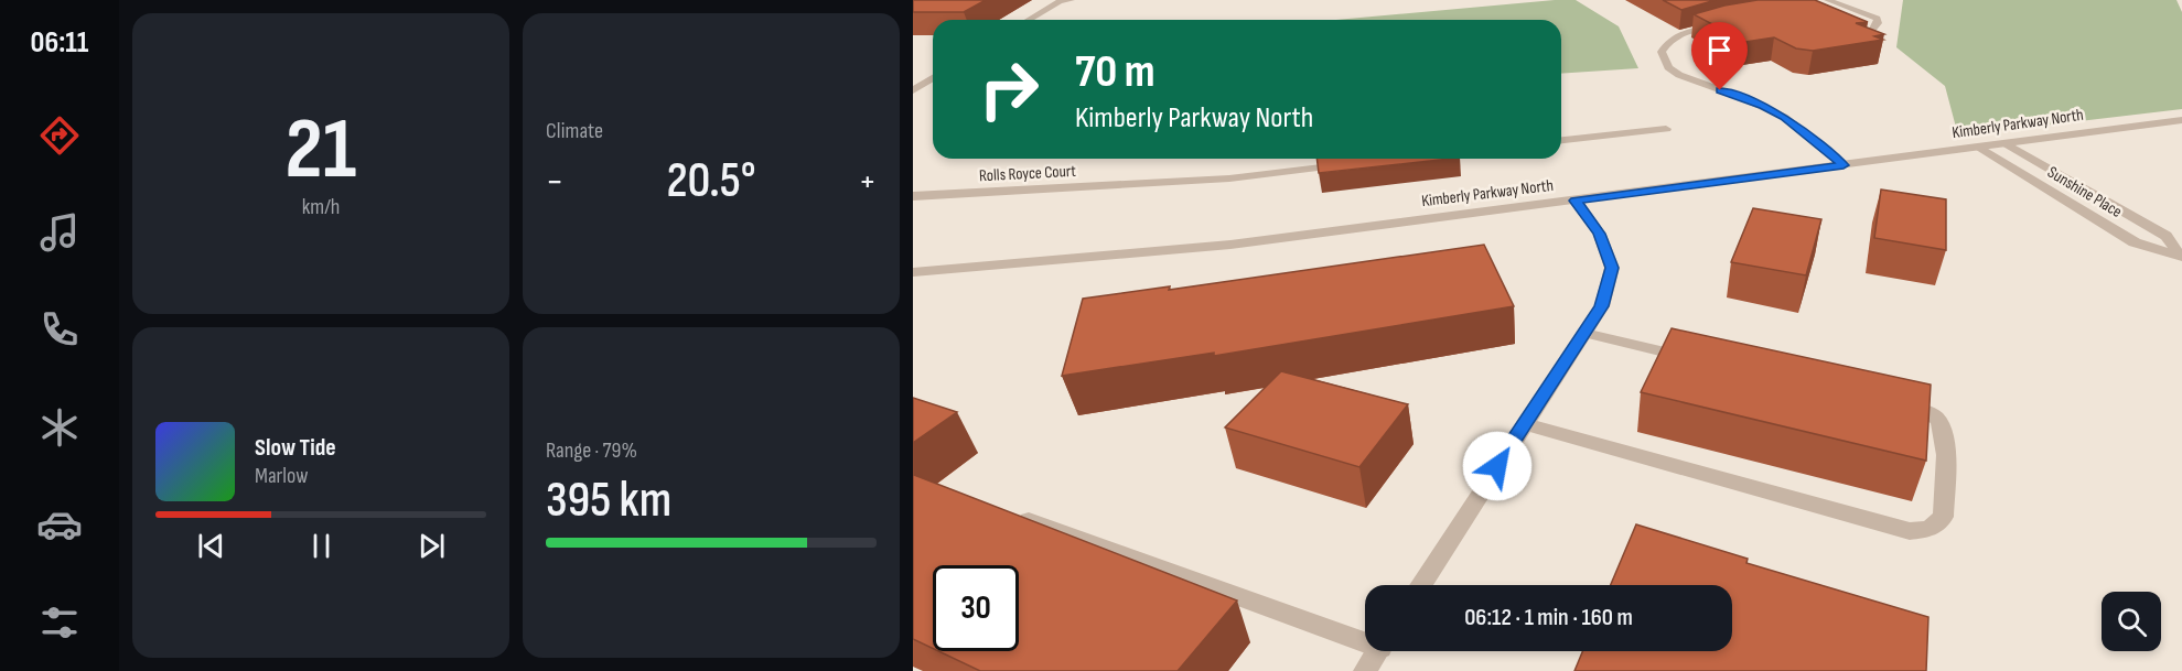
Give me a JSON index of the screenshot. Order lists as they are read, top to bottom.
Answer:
{
  "streets": {
    "street": ["Kimberly Parkway North", "Rolls Royce Court", "Sunshine Place"]
  },
  "crossings": [
    ["Kimberly Parkway North", "Sunshine Place"]
  ],
  "page": {
    "tabs": "06:11",
    "tile": [
      ["21", "km/h"],
      "Climate",
      ["Range · 79%", "395 km"]
    ],
    "turn": ["70 m", "Kimberly Parkway North"],
    "heat": ["−", "20.5°", "+"],
    "song": ["Slow Tide", "Marlow"],
    "limit": "30",
    "trip": "06:12 · 1 min · 160 m"
  }
}
